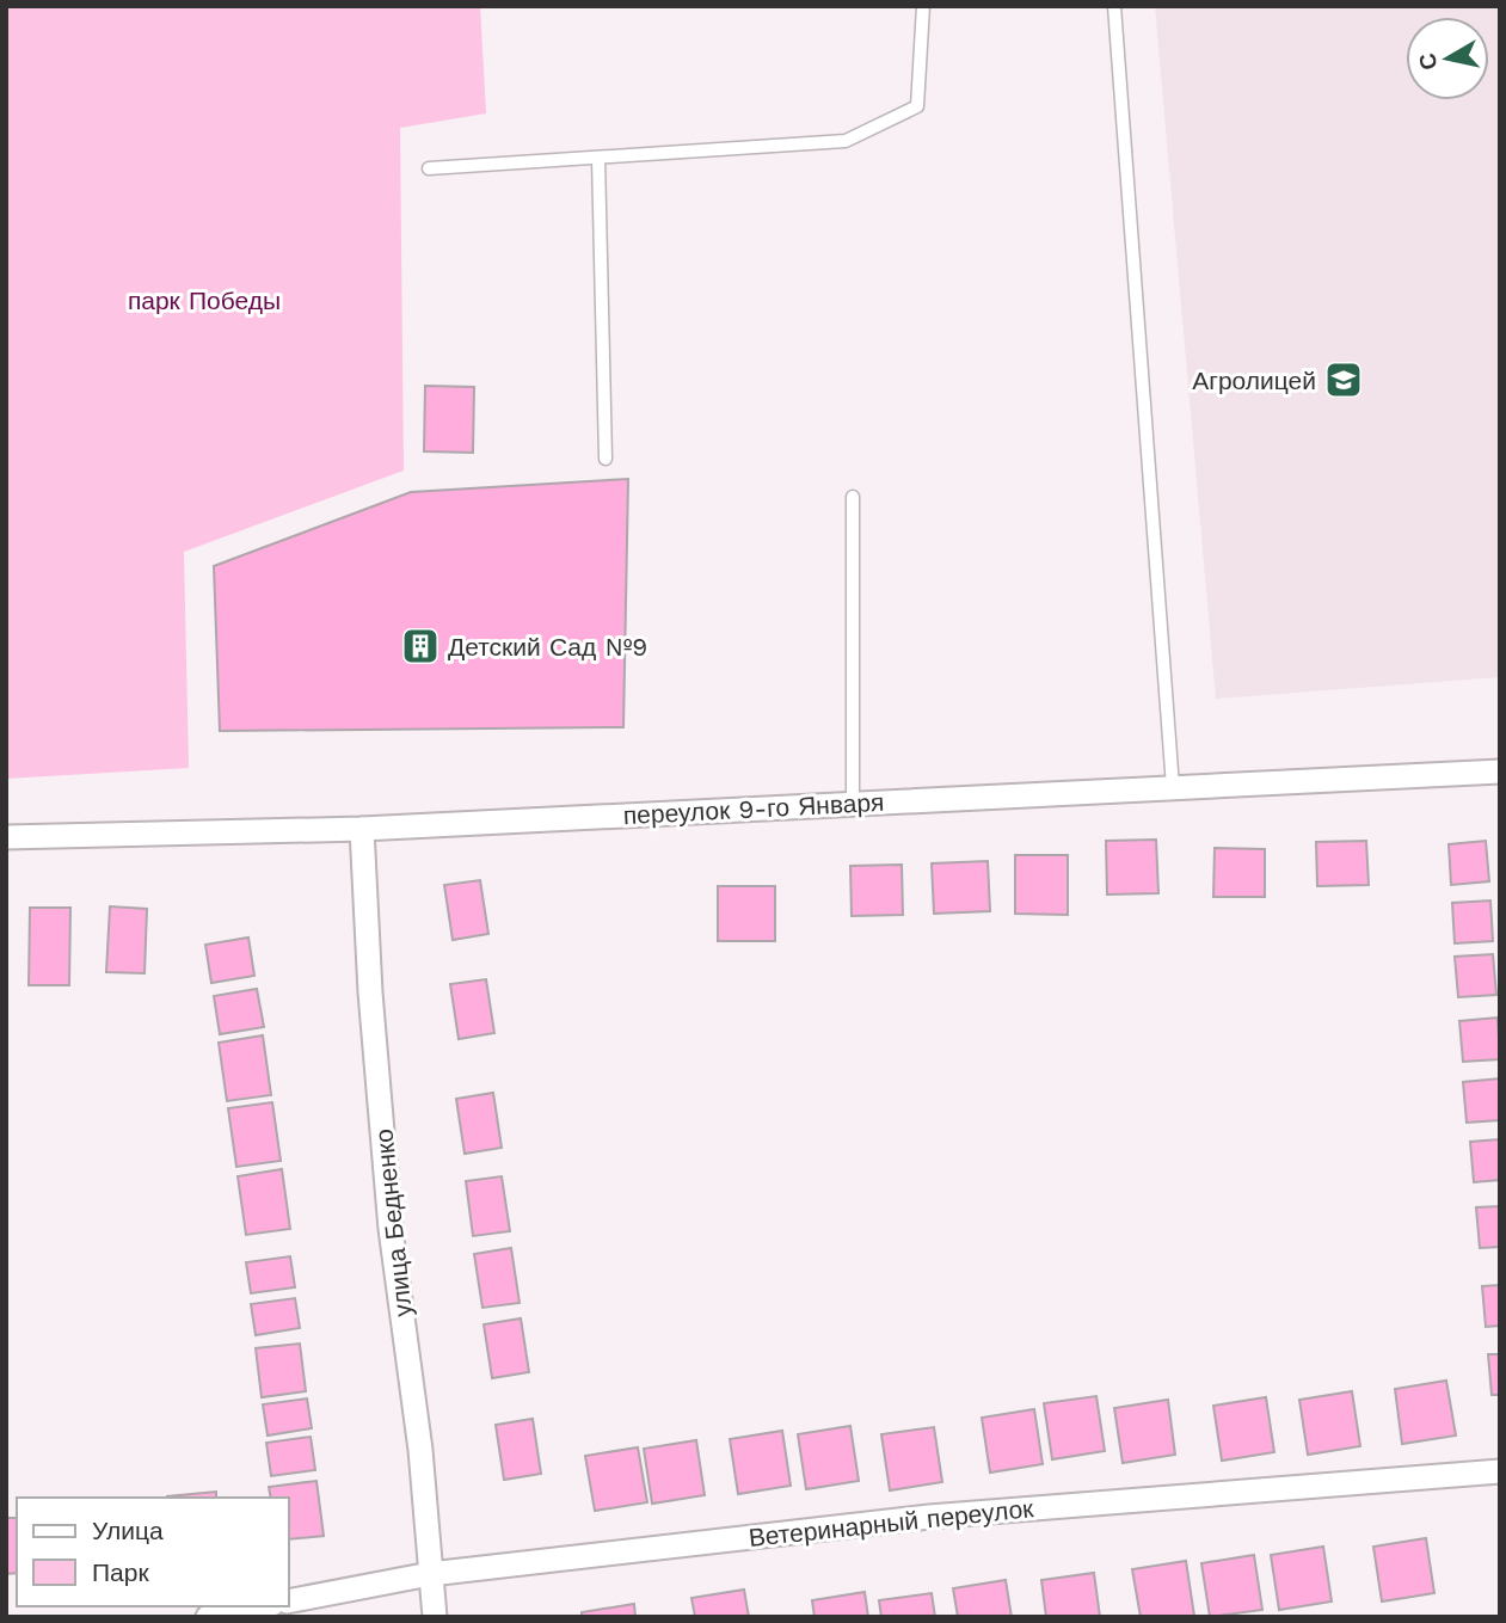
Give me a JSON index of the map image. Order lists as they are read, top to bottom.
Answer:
{
  "streets": {
    "street": ["переулок 9-го Января", "улица Бедненко", "Ветеринарный переулок"]
  },
  "crossings": [
    ["переулок 9-го Января", "улица Бедненко"],
    ["улица Бедненко", "Ветеринарный переулок"]
  ],
  "parks": ["парк Победы"],
  "places": {
    "school or university": ["Агролицей"],
    "building": ["Детский Сад №9"]
  },
  "legend": ["Улица", "Парк"],
  "north": "left"
}
